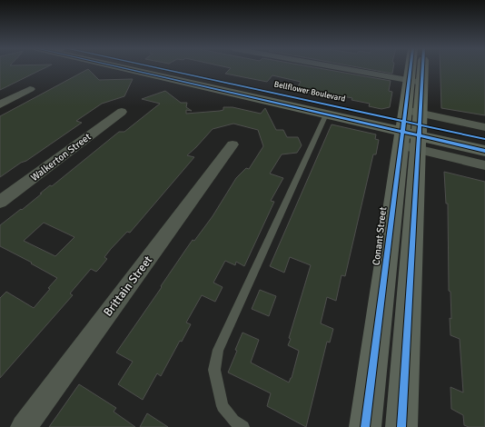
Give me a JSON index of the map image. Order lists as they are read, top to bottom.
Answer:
{
  "streets": {
    "main road": ["Bellflower Boulevard", "Conant Street"],
    "street": ["Walkerton Street", "Brittain Street"]
  },
  "crossings": [
    ["Bellflower Boulevard", "Conant Street"]
  ]
}
